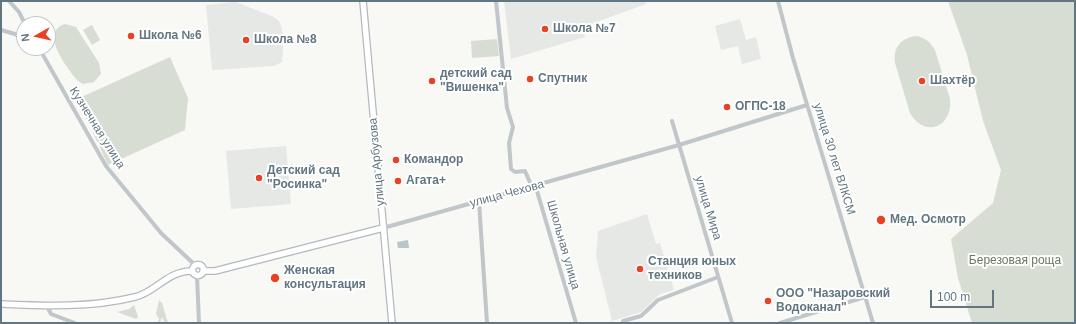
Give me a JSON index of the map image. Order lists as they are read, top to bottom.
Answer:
{
  "streets": {
    "street": [
      "Кузнечная улица",
      "улица 30 лет ВЛКСМ",
      "улица Арбузова",
      "улица Чехова",
      "улица Мира",
      "Школьная улица"
    ]
  },
  "crossings": [
    ["Кузнечная улица", "улица Чехова"],
    ["улица 30 лет ВЛКСМ", "улица Чехова"],
    ["улица Арбузова", "улица Чехова"],
    ["улица Чехова", "улица Мира"],
    ["улица Чехова", "Школьная улица"]
  ],
  "parks": ["Березовая роща"],
  "places": [
    "Школа №7",
    "Школа №6",
    "Школа №8",
    "Спутник",
    "детский сад \"Вишенка\"",
    "Шахтёр",
    "ОГПС-18",
    "Командор",
    "Детский сад \"Росинка\"",
    "Агата+",
    "Мед. Осмотр",
    "Станция юных техников",
    "Женская консультация",
    "ООО \"Назаровский Водоканал\""
  ],
  "scale_bar": "100 m",
  "north": "left"
}
